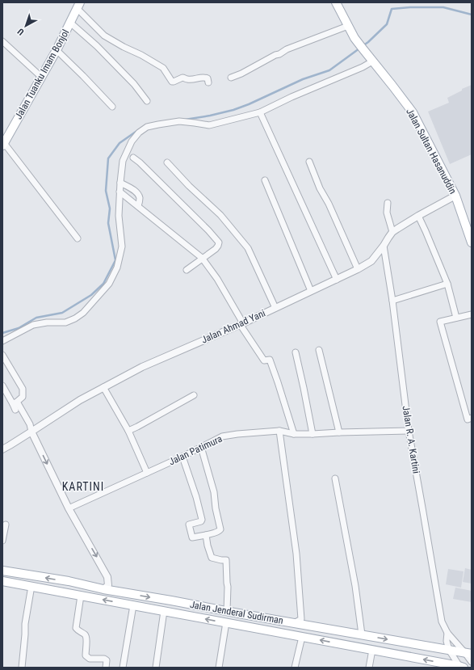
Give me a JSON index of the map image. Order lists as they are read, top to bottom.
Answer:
{
  "streets": {
    "main road": ["Jalan Tuanku Imam Bonjol", "Jalan Sultan Hasanuddin", "Jalan Jenderal Sudirman"],
    "street": ["Jalan Ahmad Yani", "Jalan R. A. Kartini", "Jalan Patimura"]
  },
  "crossings": [
    ["Jalan Sultan Hasanuddin", "Jalan Ahmad Yani"],
    ["Jalan Ahmad Yani", "Jalan R. A. Kartini"],
    ["Jalan R. A. Kartini", "Jalan Patimura"],
    ["Jalan R. A. Kartini", "Jalan Jenderal Sudirman"]
  ],
  "districts": ["KARTINI"],
  "north": "bottom left"
}
